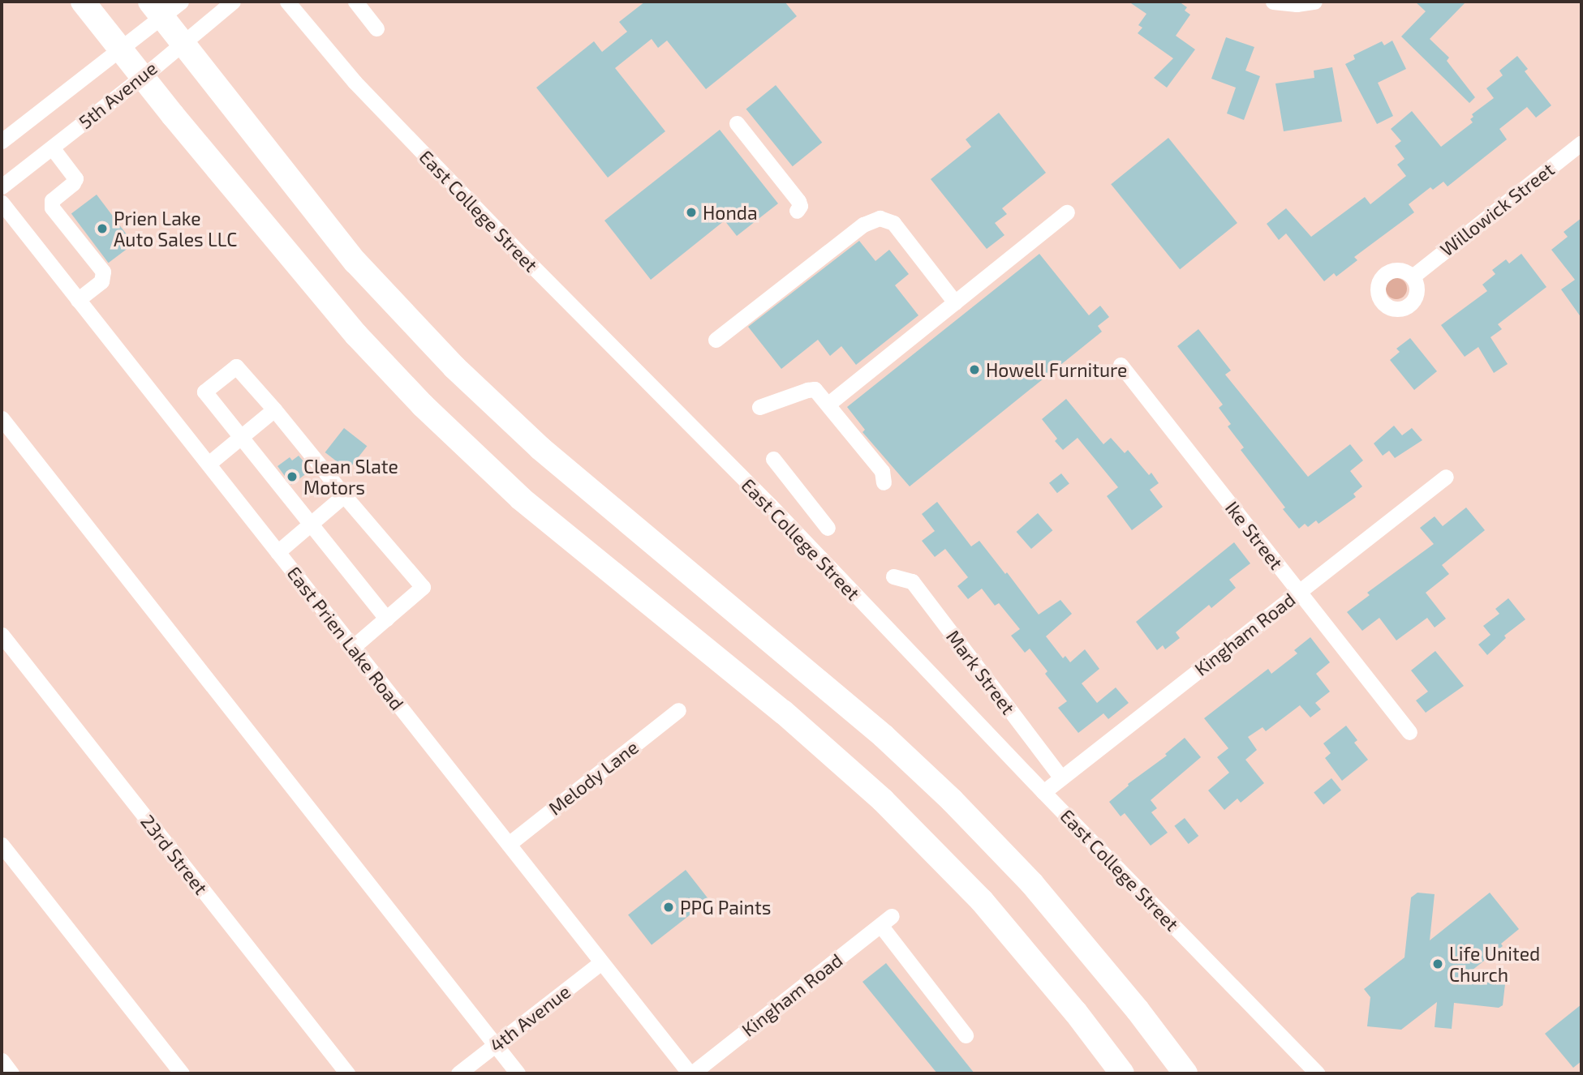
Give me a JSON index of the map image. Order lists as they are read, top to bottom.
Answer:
{
  "streets": {
    "street": [
      "5th Avenue",
      "Willowick Street",
      "East College Street",
      "Ike Street",
      "Kingham Road",
      "East Prien Lake Road",
      "Mark Street",
      "Melody Lane",
      "23rd Street",
      "4th Avenue"
    ]
  },
  "crossings": [
    ["East College Street", "Kingham Road"],
    ["Ike Street", "Kingham Road"],
    ["Kingham Road", "East Prien Lake Road"],
    ["Kingham Road", "Mark Street"],
    ["East Prien Lake Road", "Melody Lane"],
    ["East Prien Lake Road", "4th Avenue"]
  ],
  "places": [
    "Honda",
    "Prien Lake Auto Sales LLC",
    "Howell Furniture",
    "Clean Slate Motors",
    "PPG Paints",
    "Life United Church"
  ]
}
